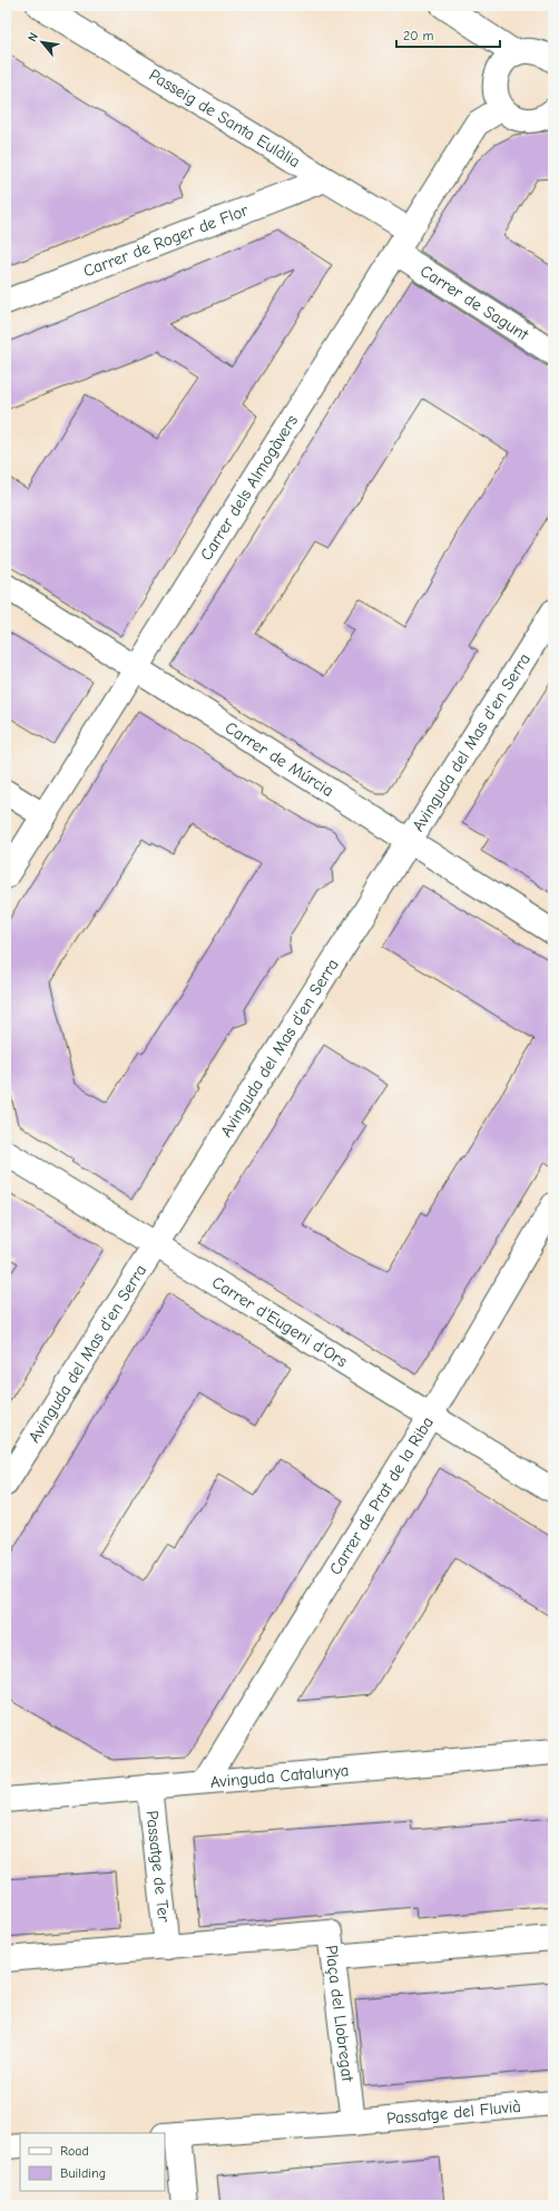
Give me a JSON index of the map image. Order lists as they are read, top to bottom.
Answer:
{
  "streets": {
    "street": [
      "Passeig de Santa Eulàlia",
      "Carrer de Roger de Flor",
      "Carrer de Sagunt",
      "Carrer dels Almogàvers",
      "Avinguda del Mas d'en Serra",
      "Carrer de Múrcia",
      "Carrer d'Eugeni d'Ors",
      "Carrer de Prat de la Riba",
      "Avinguda Catalunya",
      "Passatge de Ter",
      "Plaça del Llobregat",
      "Passatge del Fluvià"
    ]
  },
  "crossings": [
    ["Passeig de Santa Eulàlia", "Carrer de Roger de Flor"],
    ["Passeig de Santa Eulàlia", "Carrer dels Almogàvers"],
    ["Carrer de Sagunt", "Carrer dels Almogàvers"],
    ["Carrer dels Almogàvers", "Carrer de Múrcia"],
    ["Avinguda del Mas d'en Serra", "Carrer de Múrcia"],
    ["Avinguda del Mas d'en Serra", "Carrer d'Eugeni d'Ors"],
    ["Carrer d'Eugeni d'Ors", "Carrer de Prat de la Riba"],
    ["Carrer de Prat de la Riba", "Avinguda Catalunya"],
    ["Avinguda Catalunya", "Passatge de Ter"],
    ["Passatge de Ter", "Plaça del Llobregat"],
    ["Plaça del Llobregat", "Passatge del Fluvià"]
  ],
  "legend": ["Road", "Building"],
  "scale_bar": "20 m",
  "north": "top left"
}
